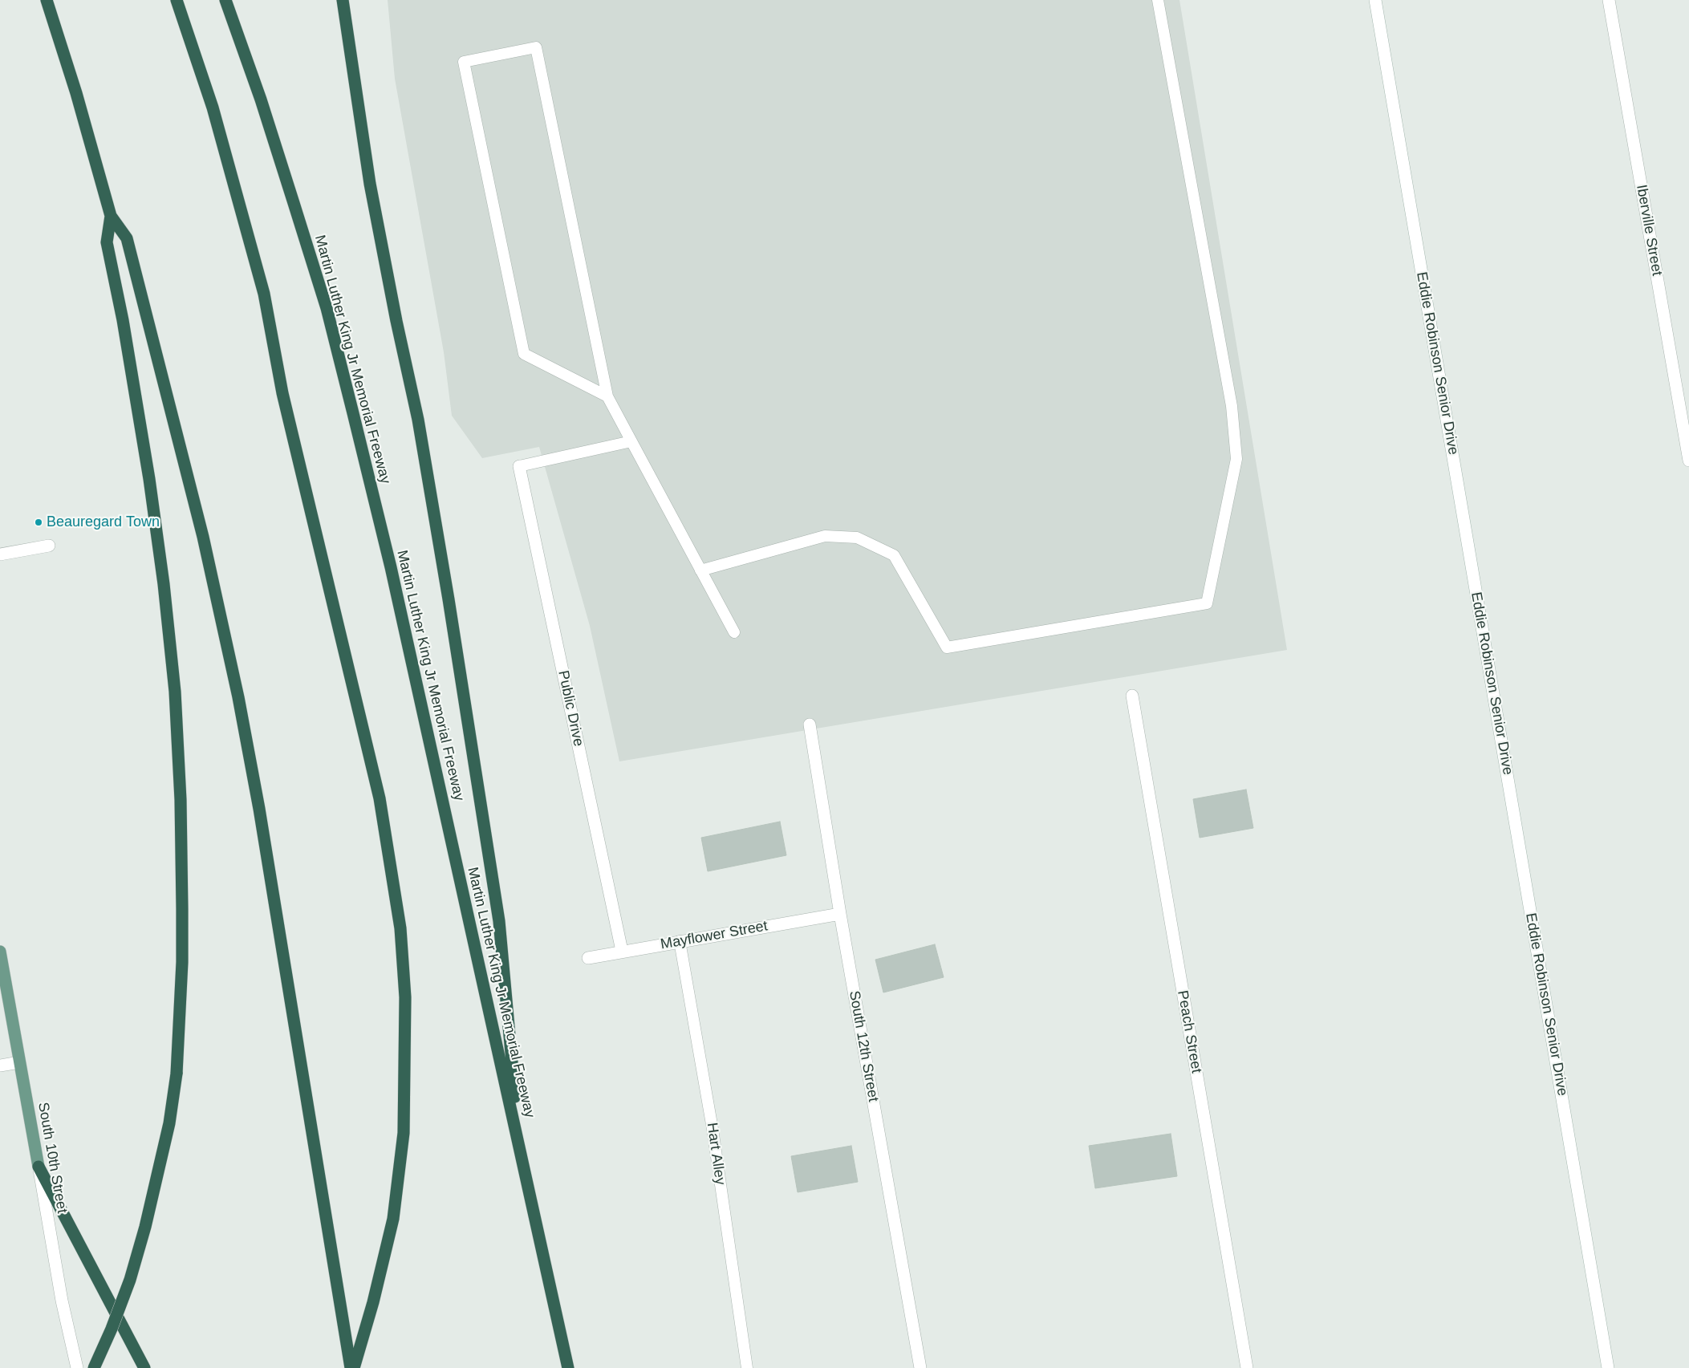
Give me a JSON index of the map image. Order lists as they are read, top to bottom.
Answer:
{
  "streets": {
    "highway": ["Martin Luther King Jr Memorial Freeway"],
    "main road": ["South 10th Street"],
    "street": [
      "Iberville Street",
      "Eddie Robinson Senior Drive",
      "Public Drive",
      "Mayflower Street",
      "Peach Street",
      "South 12th Street"
    ],
    "lane": ["Hart Alley"]
  },
  "crossings": [
    ["Public Drive", "Mayflower Street"],
    ["Mayflower Street", "South 12th Street"],
    ["Mayflower Street", "Hart Alley"]
  ],
  "places": ["Beauregard Town"]
}
